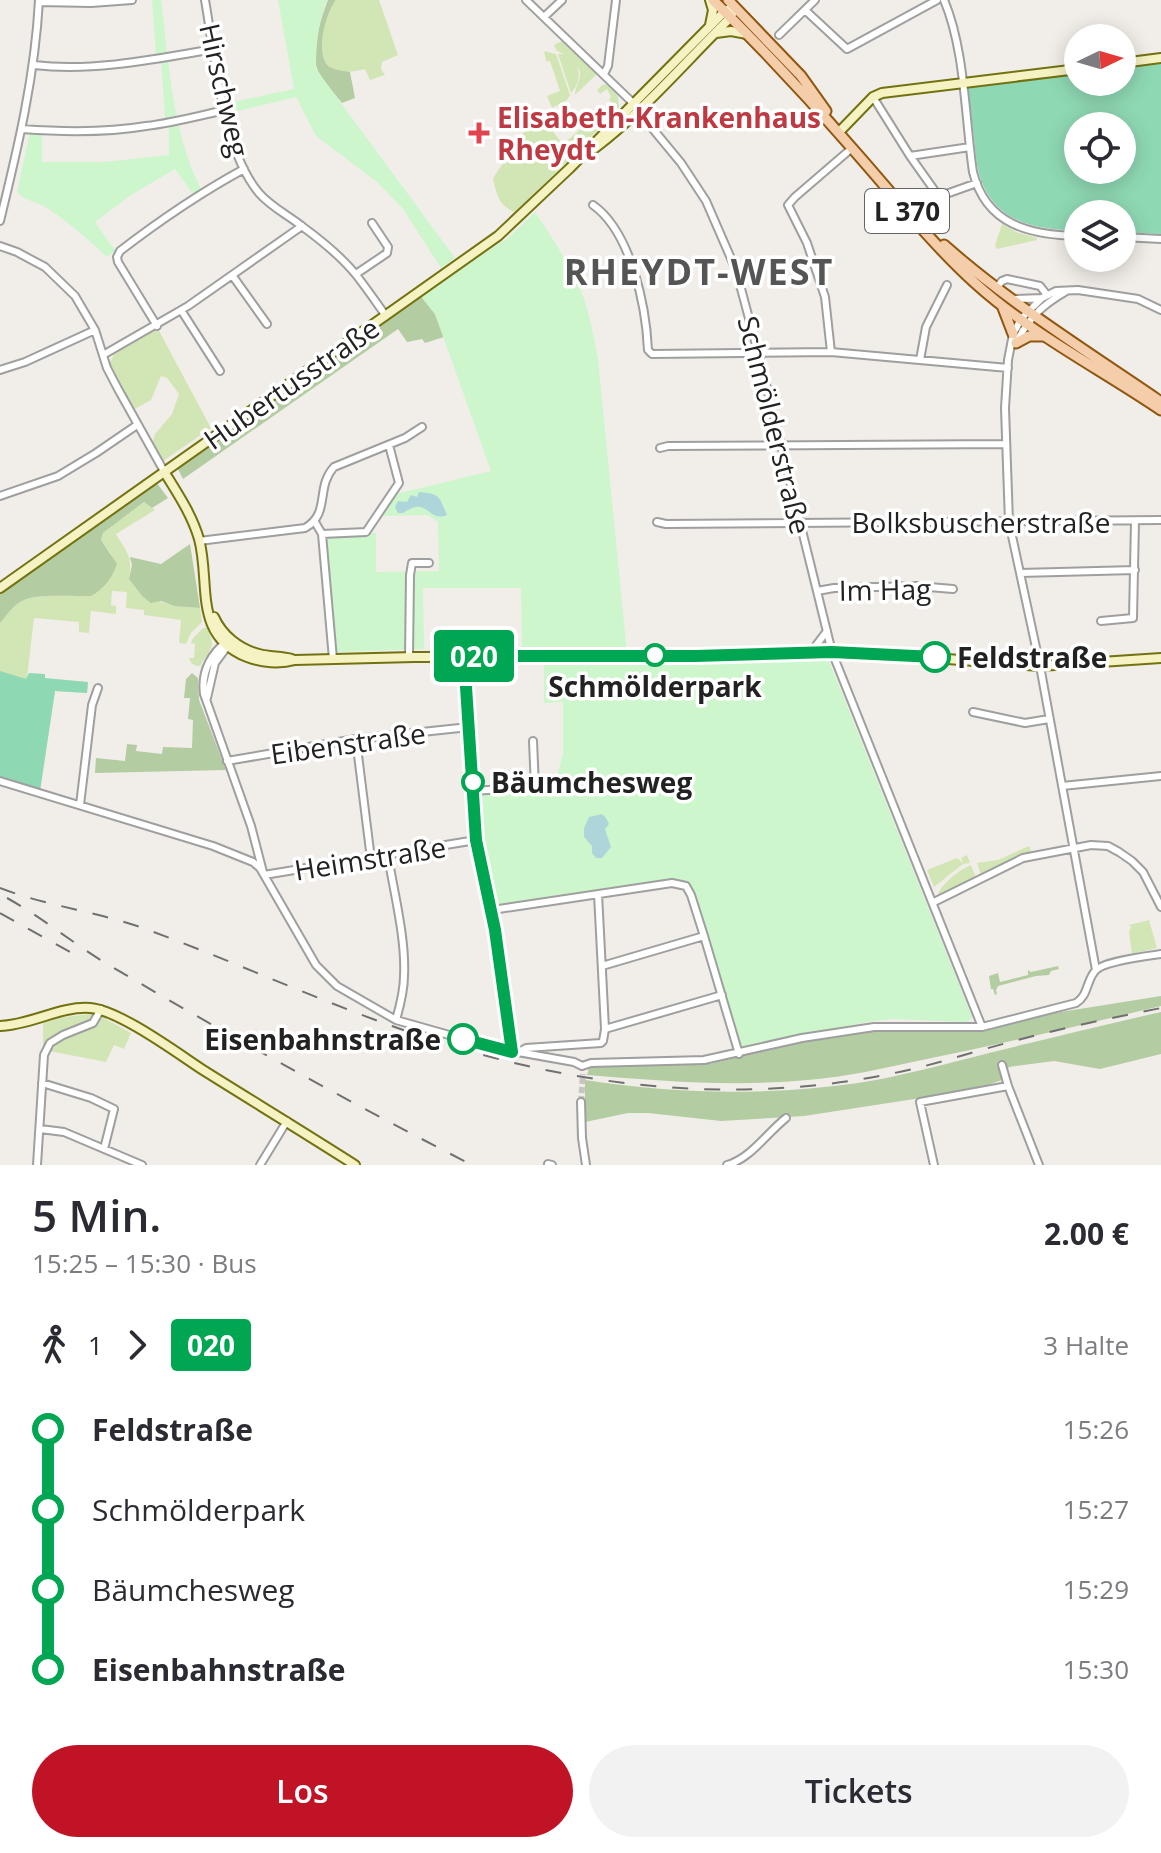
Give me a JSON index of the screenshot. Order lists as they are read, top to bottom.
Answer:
{
  "streets": {
    "main road": ["L 370"],
    "street": [
      "Hirschweg",
      "Hubertusstraße",
      "Schmölderstraße",
      "Bolksbuscherstraße",
      "Im Hag",
      "Eibenstraße",
      "Heimstraße"
    ]
  },
  "crossings": [
    ["Hirschweg", "Hubertusstraße"],
    ["L 370", "Hubertusstraße"],
    ["Hubertusstraße", "Schmölderstraße"],
    ["Schmölderstraße", "Bolksbuscherstraße"],
    ["Schmölderstraße", "Im Hag"]
  ],
  "districts": ["RHEYDT-WEST"],
  "places": {
    "health": ["Elisabeth-Krankenhaus Rheydt"],
    "other": [
      "Schmölderpark",
      "Feldstraße",
      "Bäumchesweg",
      "Eisenbahnstraße"
    ]
  },
  "lines": ["bus line 020"],
  "north": "right",
  "page": {
    "on_map": "020",
    "heading": ["5 Min.", "15:25 – 15:30 · Bus", "2.00 €"],
    "legs": ["1", "020", "3 Halte"],
    "list": [
      {
        "name": "Feldstraße",
        "value": "15:26"
      },
      {
        "name": "Schmölderpark",
        "value": "15:27"
      },
      {
        "name": "Bäumchesweg",
        "value": "15:29"
      },
      {
        "name": "Eisenbahnstraße",
        "value": "15:30"
      }
    ],
    "buttons": ["Los", "Tickets"]
  }
}
